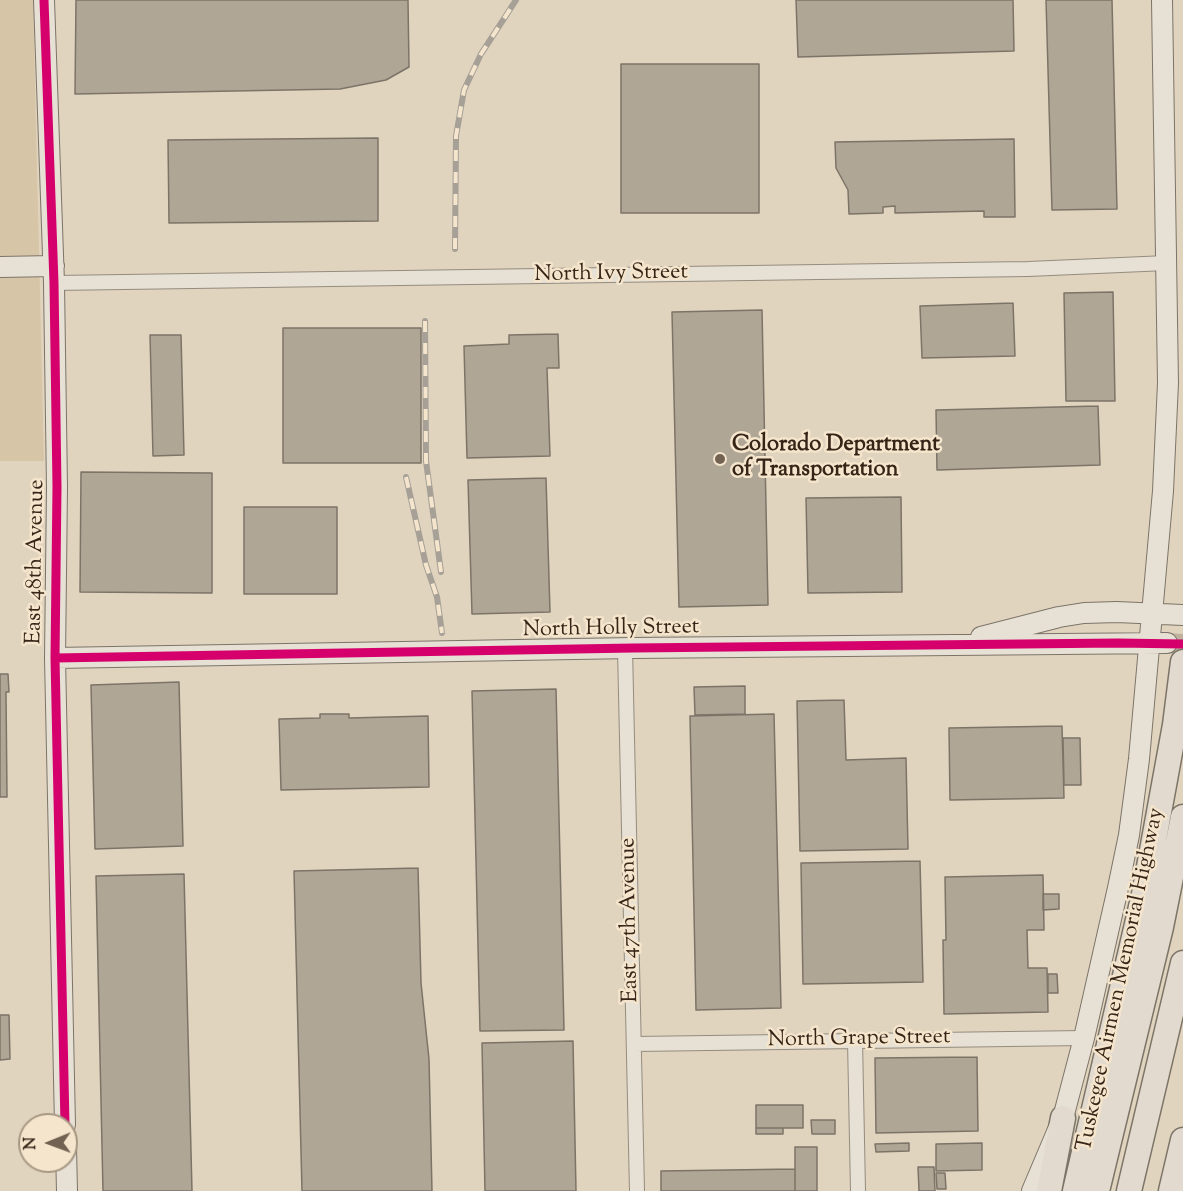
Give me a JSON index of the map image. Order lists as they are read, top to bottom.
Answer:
{
  "streets": {
    "highway": ["Tuskegee Airmen Memorial Highway"],
    "street": [
      "North Ivy Street",
      "East 48th Avenue",
      "North Holly Street",
      "East 47th Avenue",
      "North Grape Street"
    ]
  },
  "crossings": [
    ["North Ivy Street", "East 48th Avenue"],
    ["East 48th Avenue", "North Holly Street"],
    ["North Holly Street", "East 47th Avenue"],
    ["East 47th Avenue", "North Grape Street"]
  ],
  "places": ["Colorado Department of Transportation"],
  "north": "left"
}
